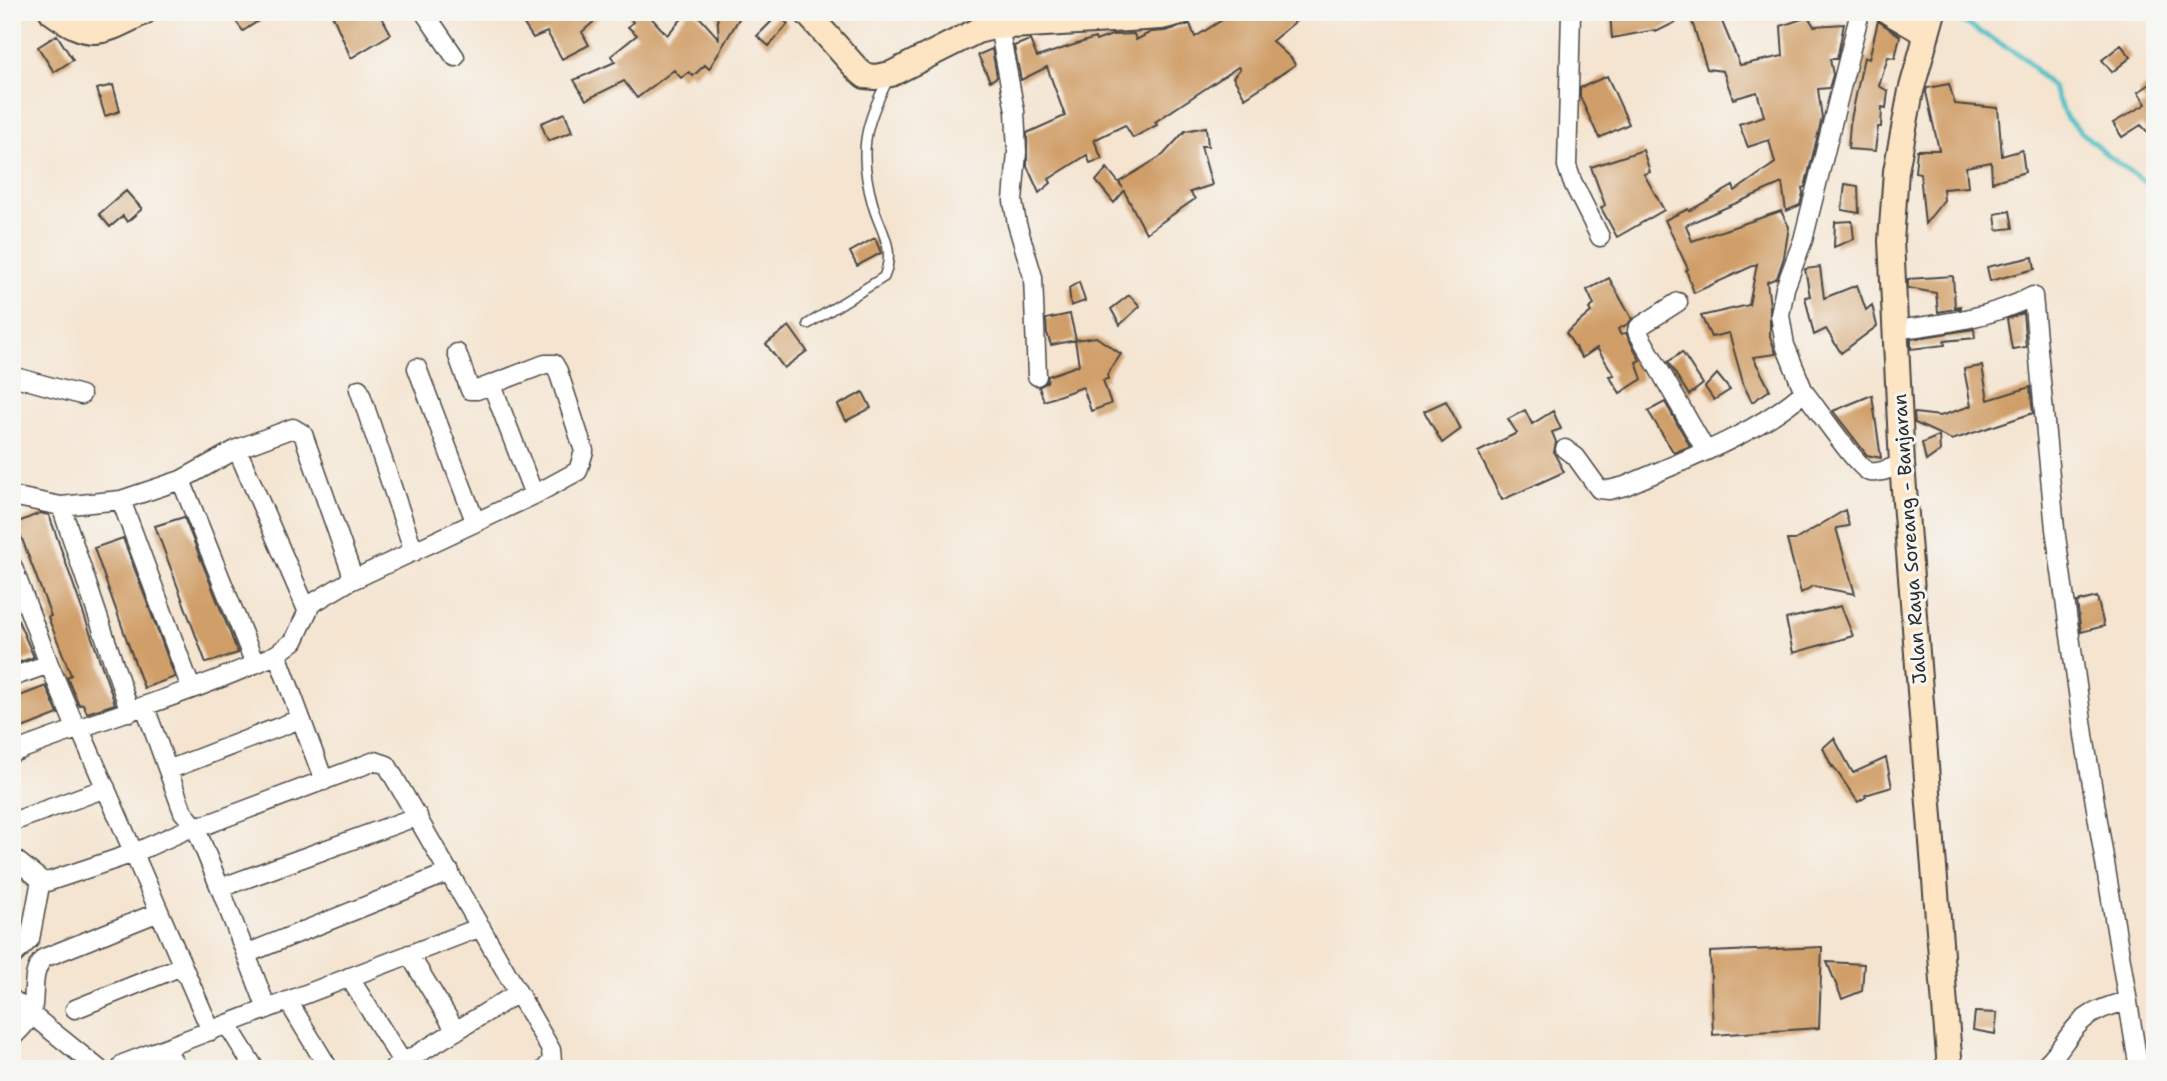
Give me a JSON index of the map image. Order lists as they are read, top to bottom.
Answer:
{
  "streets": {
    "main road": ["Jalan Raya Soreang - Banjaran"]
  }
}
